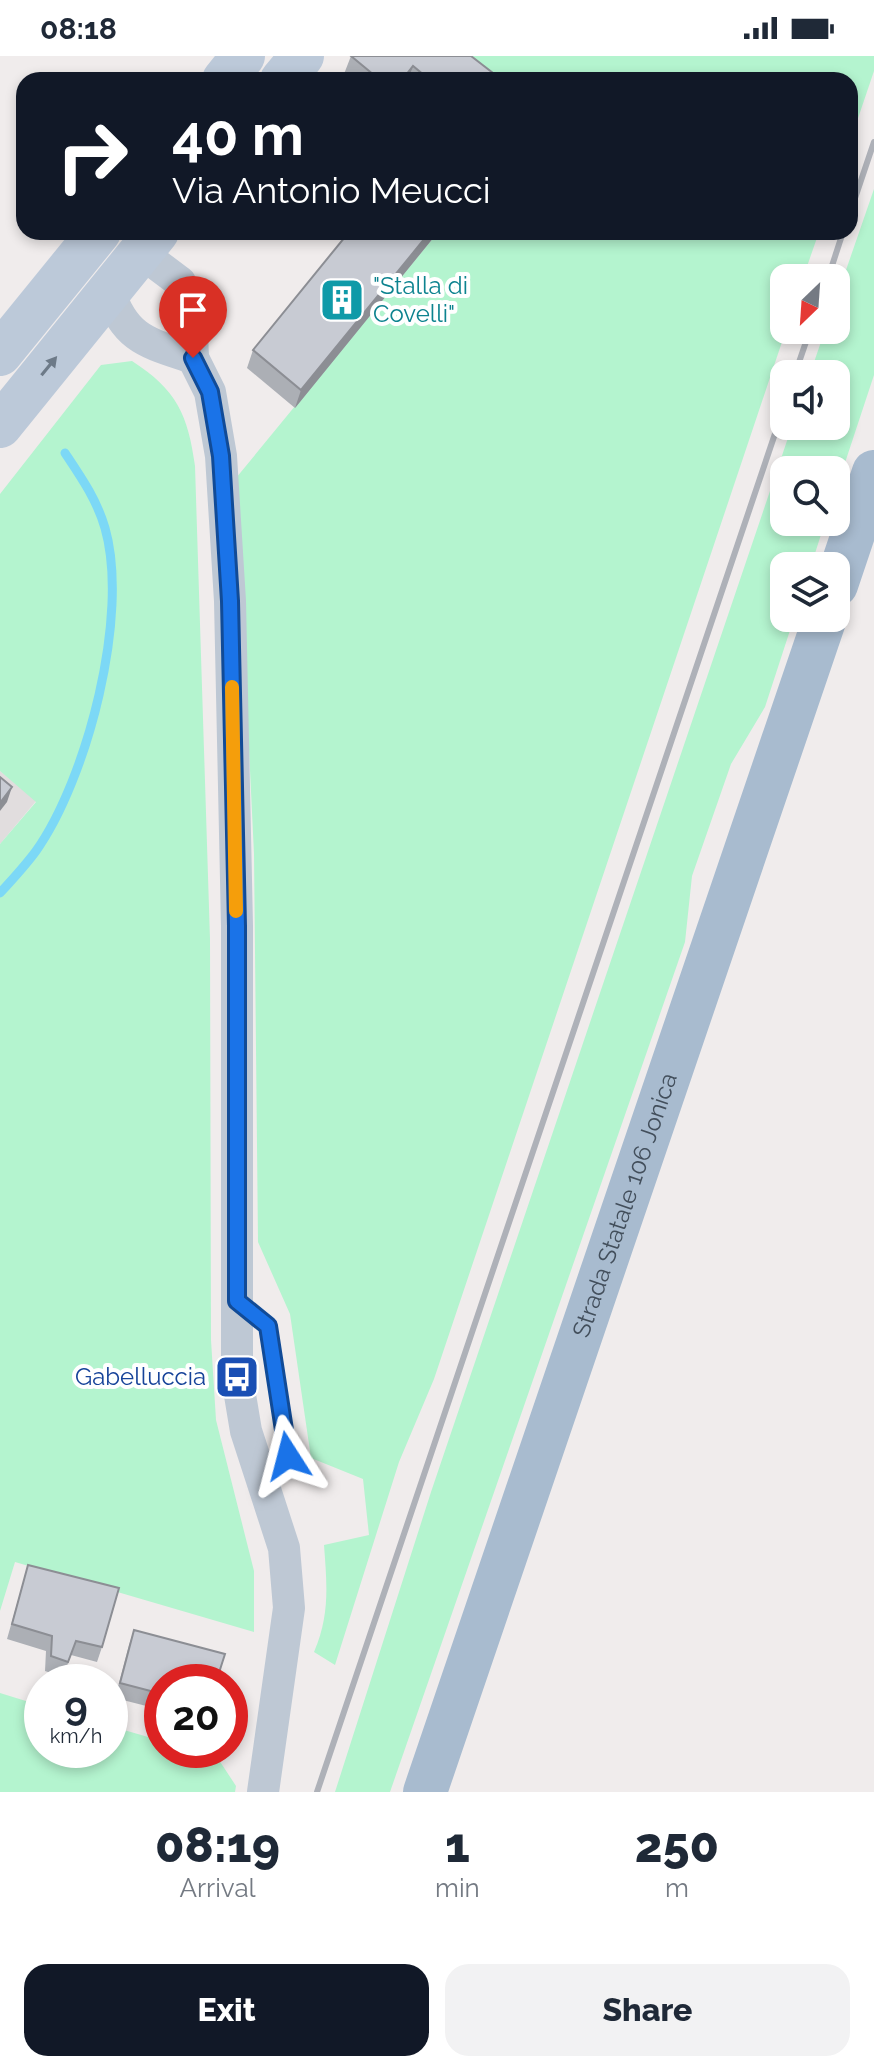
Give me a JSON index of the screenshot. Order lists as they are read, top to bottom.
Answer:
{
  "streets": {
    "main road": ["Strada Statale 106 Jonica"]
  },
  "places": {
    "building": ["\"Stalla di Covelli\""],
    "bus stop": ["Gabelluccia"]
  },
  "north": "bottom left",
  "page": {
    "status": "08:18",
    "turn": ["40 m", "Via Antonio Meucci"],
    "speed": "9 km/h",
    "limit": "20",
    "eta": [
      "08:19",
      "Arrival",
      "1",
      "min",
      "250",
      "m"
    ],
    "buttons": ["Exit", "Share"]
  }
}
